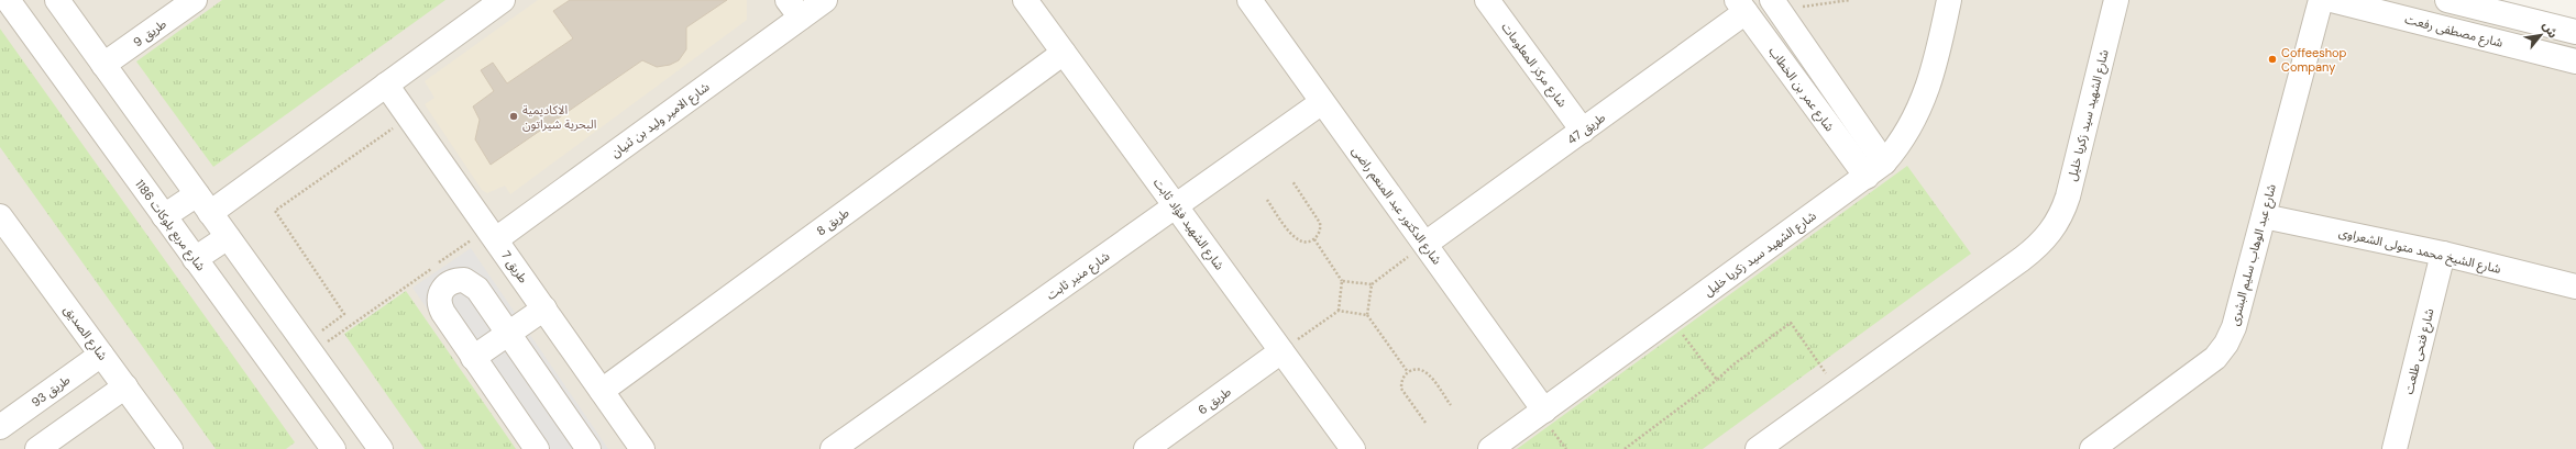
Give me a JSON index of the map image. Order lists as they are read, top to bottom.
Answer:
{
  "streets": {
    "street": [
      "شارع مصطفى رفعت",
      "طريق 9",
      "شارع مركز المعلومات",
      "شارع عمر بن الخطاب",
      "شارع الشهيد سيد زكريا خليل",
      "شارع الامير وليد بن ثنيان",
      "طريق 47",
      "شارع الدكتور عبد المنعم راضى",
      "طريق 8",
      "شارع الشهيد فؤاد ثابت",
      "شارع مربع بلوكات 1186",
      "شارع الشيخ محمد متولى الشعراوى",
      "شارع عبد الوهاب سليم البشرى",
      "طريق 7",
      "شارع منير ثابت",
      "شارع الصديق",
      "شارع فتحى طلعت",
      "طريق 93",
      "طريق 6"
    ]
  },
  "crossings": [
    ["شارع مركز المعلومات", "طريق 47"],
    ["شارع عمر بن الخطاب", "شارع الشهيد سيد زكريا خليل"],
    ["شارع عمر بن الخطاب", "طريق 47"],
    ["شارع الشهيد سيد زكريا خليل", "شارع الدكتور عبد المنعم راضى"],
    ["شارع الامير وليد بن ثنيان", "طريق 7"],
    ["طريق 47", "شارع الدكتور عبد المنعم راضى"],
    ["شارع الدكتور عبد المنعم راضى", "شارع منير ثابت"],
    ["طريق 8", "شارع الشهيد فؤاد ثابت"],
    ["طريق 8", "طريق 7"],
    ["شارع الشهيد فؤاد ثابت", "شارع منير ثابت"],
    ["شارع الشهيد فؤاد ثابت", "طريق 6"],
    ["شارع الشيخ محمد متولى الشعراوى", "شارع عبد الوهاب سليم البشرى"],
    ["شارع الشيخ محمد متولى الشعراوى", "شارع فتحى طلعت"],
    ["شارع الصديق", "طريق 93"]
  ],
  "places": ["Coffeeshop Company", "الاكاديمية البحرية شيراتون"],
  "north": "top right"
}
